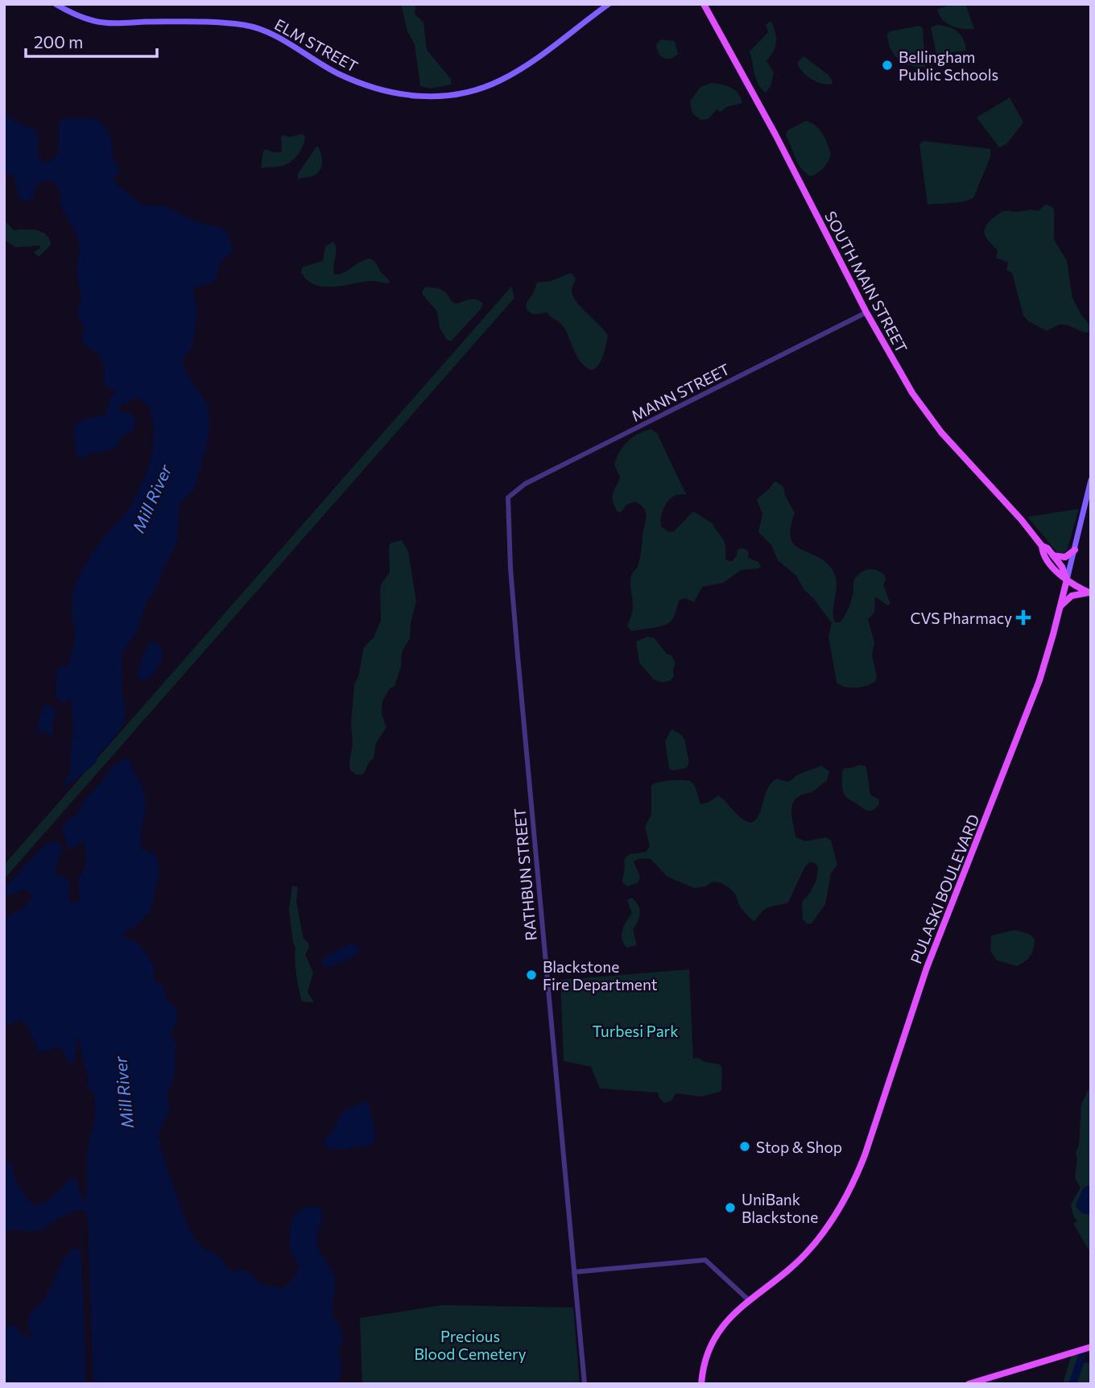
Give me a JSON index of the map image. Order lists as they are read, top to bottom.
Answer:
{
  "streets": {
    "main road": ["ELM STREET", "SOUTH MAIN STREET", "PULASKI BOULEVARD"],
    "street": ["MANN STREET", "RATHBUN STREET"]
  },
  "crossings": [
    ["SOUTH MAIN STREET", "MANN STREET"],
    ["SOUTH MAIN STREET", "PULASKI BOULEVARD"],
    ["MANN STREET", "RATHBUN STREET"]
  ],
  "water": ["Mill River"],
  "parks": ["Turbesi Park", "Precious Blood Cemetery"],
  "places": {
    "other": [
      "Bellingham Public Schools",
      "Blackstone Fire Department",
      "Stop & Shop",
      "UniBank Blackstone"
    ],
    "health": ["CVS Pharmacy"]
  },
  "scale_bar": "200 m"
}
